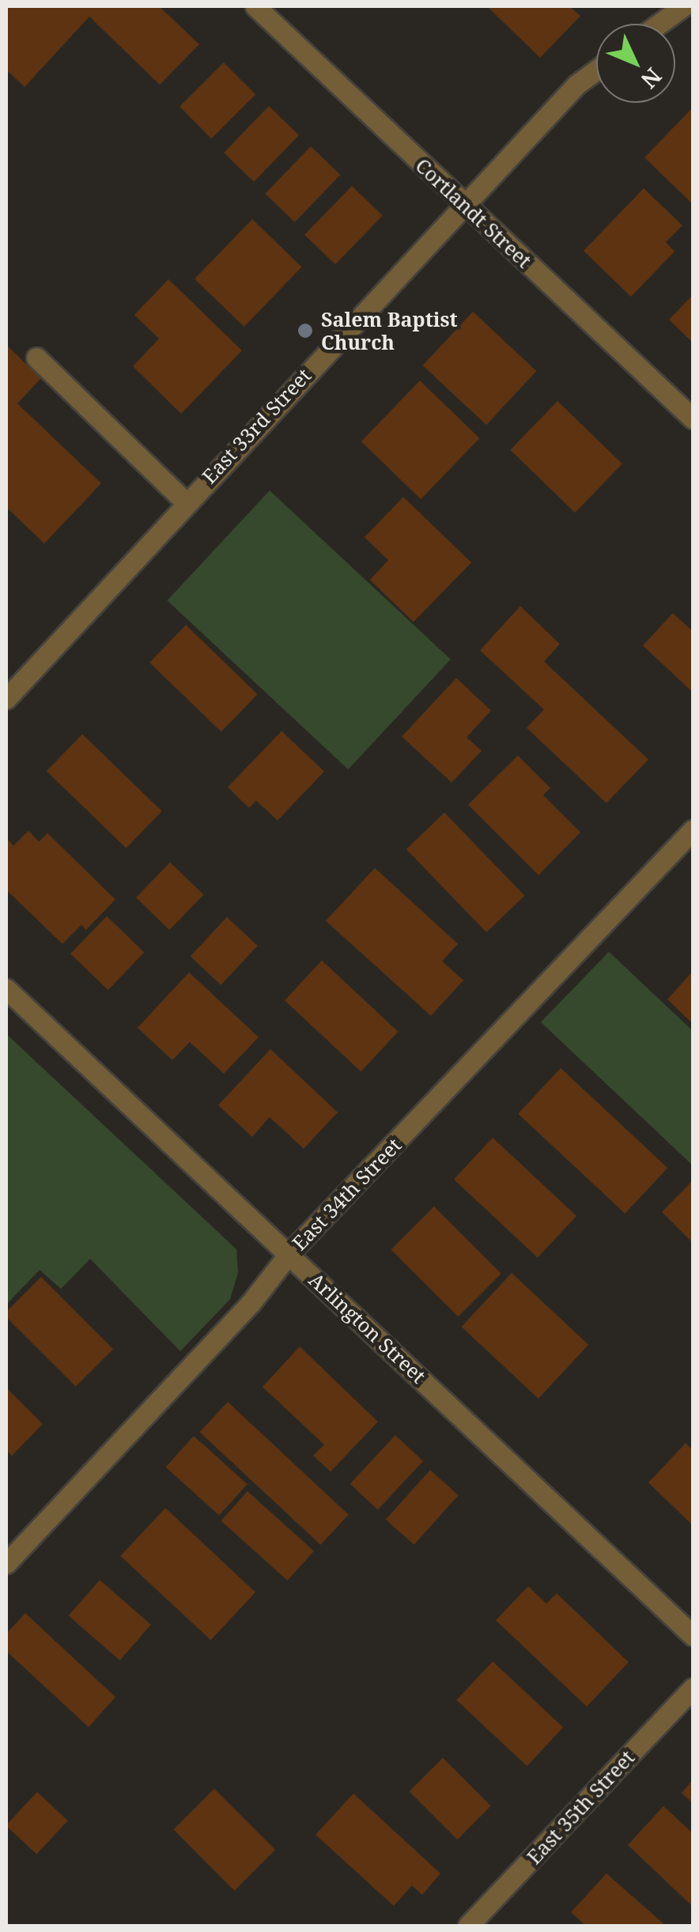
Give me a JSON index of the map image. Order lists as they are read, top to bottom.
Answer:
{
  "streets": {
    "street": [
      "Cortlandt Street",
      "East 33rd Street",
      "East 34th Street",
      "Arlington Street",
      "East 35th Street"
    ]
  },
  "crossings": [
    ["Cortlandt Street", "East 33rd Street"],
    ["East 34th Street", "Arlington Street"]
  ],
  "places": ["Salem Baptist Church"],
  "north": "bottom right"
}
